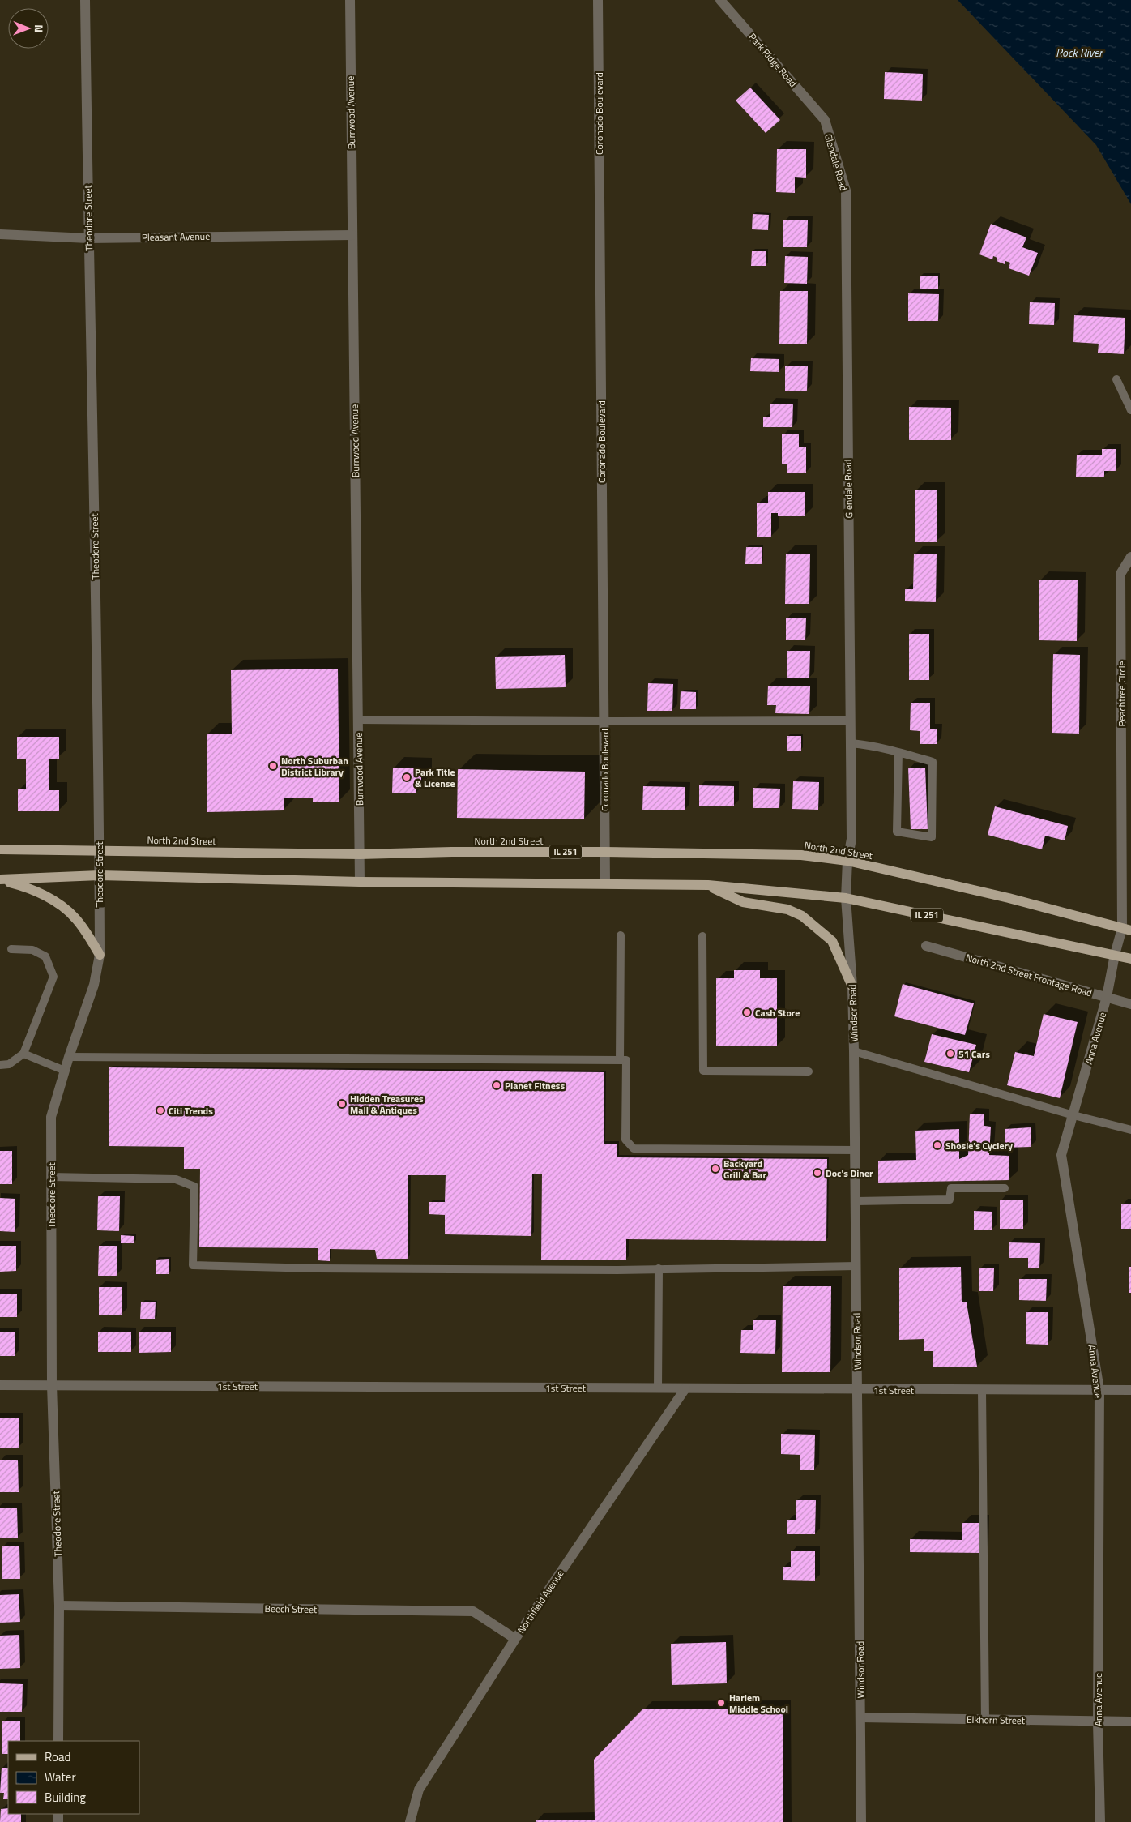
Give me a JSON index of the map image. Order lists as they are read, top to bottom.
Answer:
{
  "streets": {
    "main road": ["North 2nd Street", "IL 251"],
    "street": [
      "Park Ridge Road",
      "Burrwood Avenue",
      "Coronado Boulevard",
      "Glendale Road",
      "Theodore Street",
      "Pleasant Avenue",
      "Peachtree Circle",
      "North 2nd Street Frontage Road",
      "Windsor Road",
      "Anna Avenue",
      "1st Street",
      "Northfield Avenue",
      "Beech Street",
      "Elkhorn Street"
    ]
  },
  "crossings": [
    ["Park Ridge Road", "Glendale Road"],
    ["Burrwood Avenue", "Pleasant Avenue"],
    ["Burrwood Avenue", "North 2nd Street"],
    ["Burrwood Avenue", "IL 251"],
    ["Coronado Boulevard", "North 2nd Street"],
    ["Coronado Boulevard", "IL 251"],
    ["Glendale Road", "North 2nd Street"],
    ["Glendale Road", "Windsor Road"],
    ["Theodore Street", "Pleasant Avenue"],
    ["Theodore Street", "North 2nd Street"],
    ["Theodore Street", "IL 251"],
    ["Theodore Street", "1st Street"],
    ["Theodore Street", "Beech Street"],
    ["Peachtree Circle", "North 2nd Street"],
    ["Peachtree Circle", "IL 251"],
    ["Peachtree Circle", "Anna Avenue"],
    ["North 2nd Street", "Windsor Road"],
    ["IL 251", "Windsor Road"],
    ["IL 251", "Anna Avenue"],
    ["North 2nd Street Frontage Road", "Anna Avenue"],
    ["Windsor Road", "1st Street"],
    ["Windsor Road", "Elkhorn Street"],
    ["Anna Avenue", "1st Street"],
    ["Anna Avenue", "Elkhorn Street"],
    ["1st Street", "Northfield Avenue"],
    ["Northfield Avenue", "Beech Street"]
  ],
  "water": ["Rock River"],
  "places": [
    "North Suburban District Library",
    "Park Title & License",
    "Cash Store",
    "51 Cars",
    "Planet Fitness",
    "Hidden Treasures Mall & Antiques",
    "Citi Trends",
    "Shosie's Cyclery",
    "Backyard Grill & Bar",
    "Doc's Diner",
    "Harlem Middle School"
  ],
  "legend": ["Road", "Water", "Building"],
  "north": "right"
}
